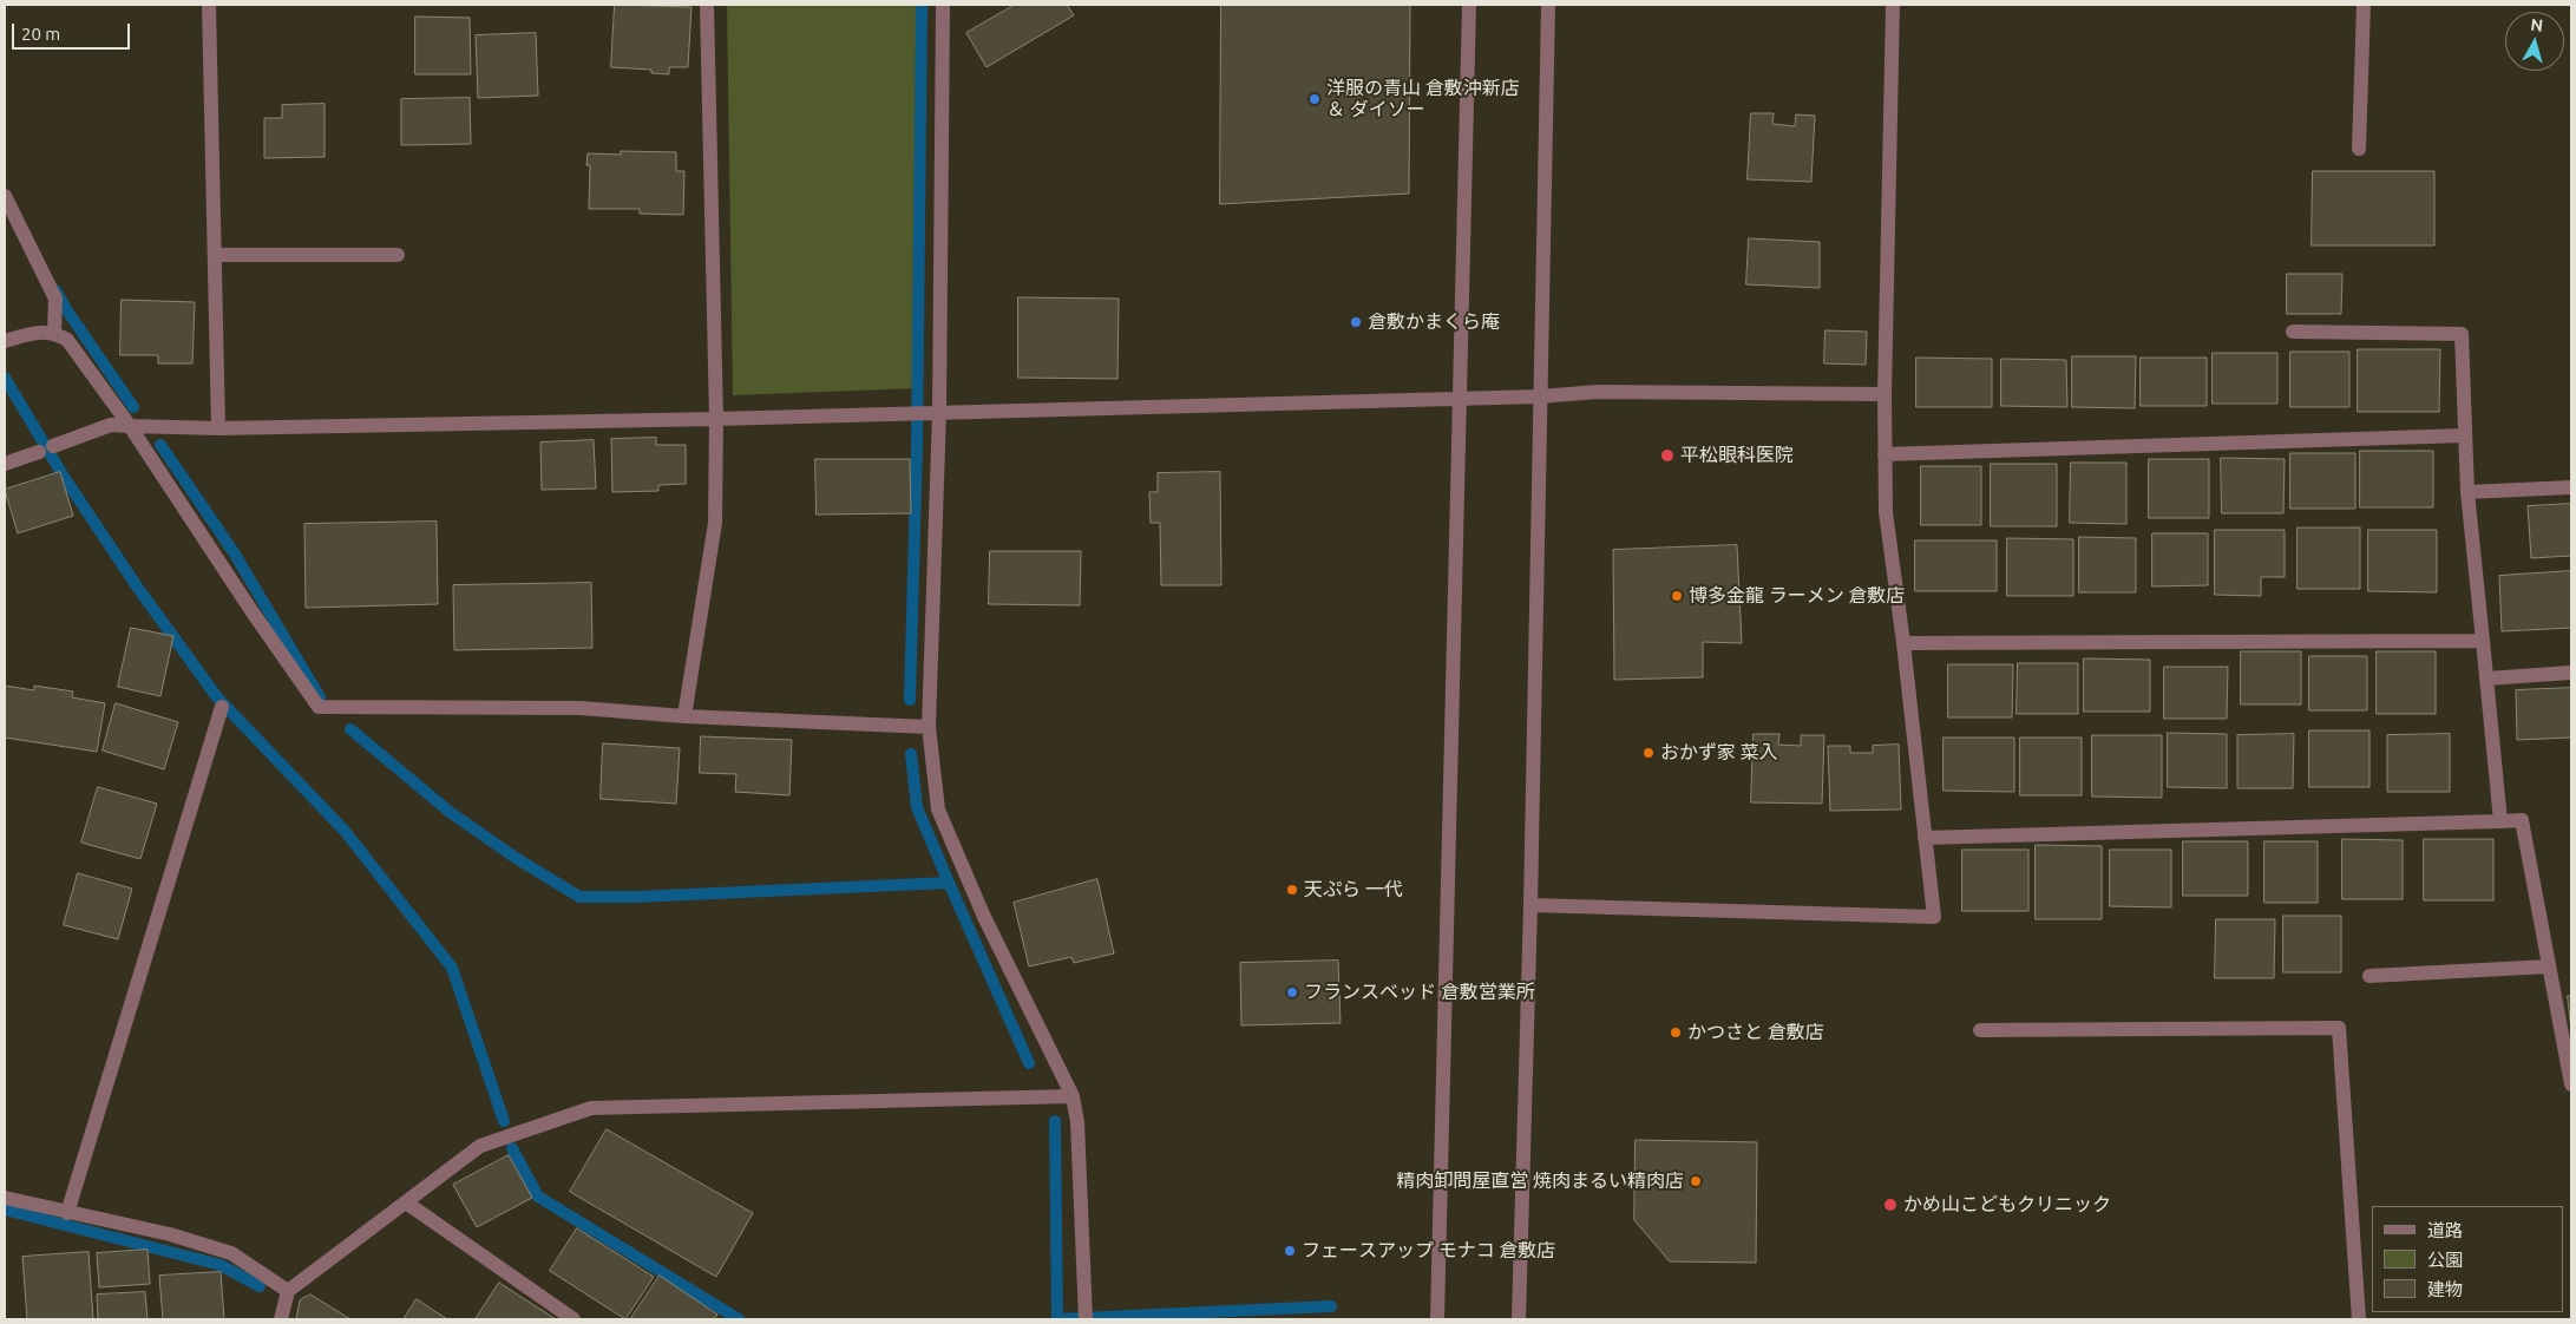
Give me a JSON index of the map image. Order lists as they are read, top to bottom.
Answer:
{
  "places": [
    "洋服の青山 倉敷沖新店 ＆ ダイソー",
    "倉敷かまくら庵",
    "平松眼科医院",
    "博多金龍 ラーメン 倉敷店",
    "おかず家 菜入",
    "天ぷら 一代",
    "フランスベッド 倉敷営業所",
    "かつさと 倉敷店",
    "精肉卸問屋直営 焼肉まるい精肉店",
    "かめ山こどもクリニック",
    "フェースアップ モナコ 倉敷店"
  ],
  "legend": ["道路", "公園", "建物"],
  "scale_bar": "20 m",
  "north": "top"
}
